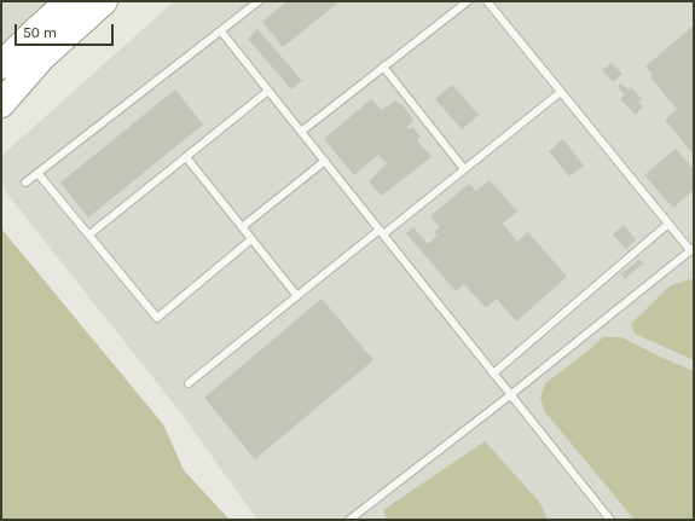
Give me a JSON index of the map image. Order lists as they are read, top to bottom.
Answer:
{
  "scale_bar": "50 m"
}
